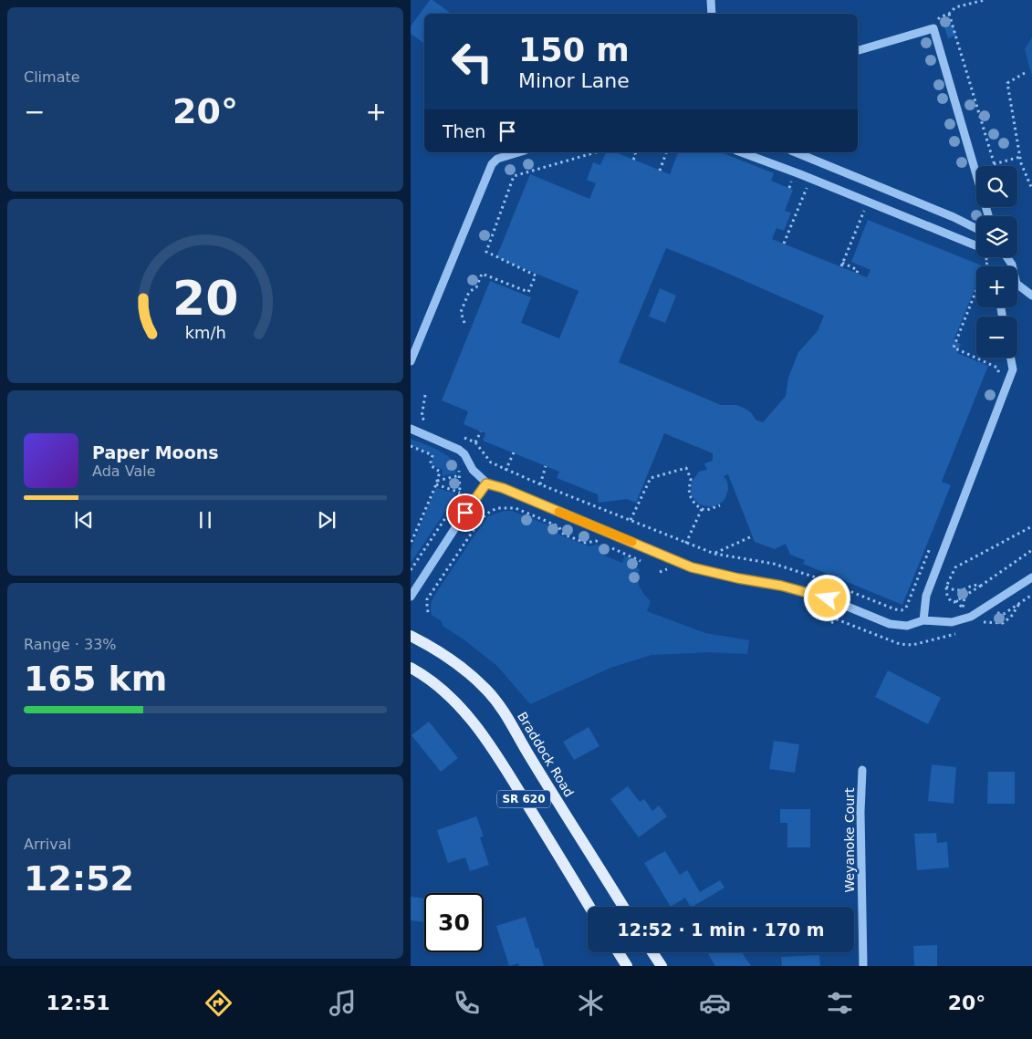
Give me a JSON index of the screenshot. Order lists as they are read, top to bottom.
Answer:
{
  "streets": {
    "main road": ["Braddock Road", "SR 620"],
    "street": ["Weyanoke Court"]
  },
  "page": {
    "tile": [
      "Climate",
      ["Range · 33%", "165 km"],
      ["Arrival", "12:52"]
    ],
    "turn": ["150 m", "Minor Lane"],
    "heat": ["−", "20°", "+"],
    "then": "Then",
    "map_buttons": ["+", "−"],
    "song": ["Paper Moons", "Ada Vale"],
    "limit": "30",
    "trip": "12:52 · 1 min · 170 m",
    "tabs": ["12:51", "20°"],
    "gauge": ["20", "km/h"]
  }
}
